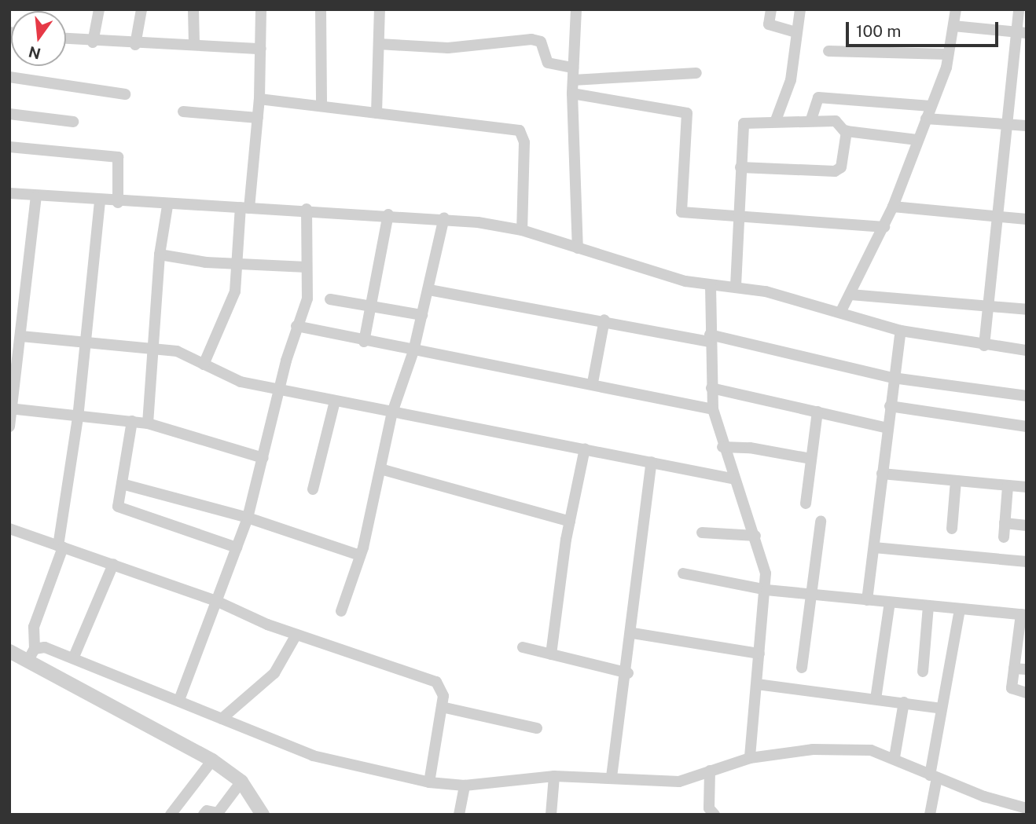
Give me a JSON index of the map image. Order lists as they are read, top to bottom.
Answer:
{
  "scale_bar": "100 m",
  "north": "bottom"
}
